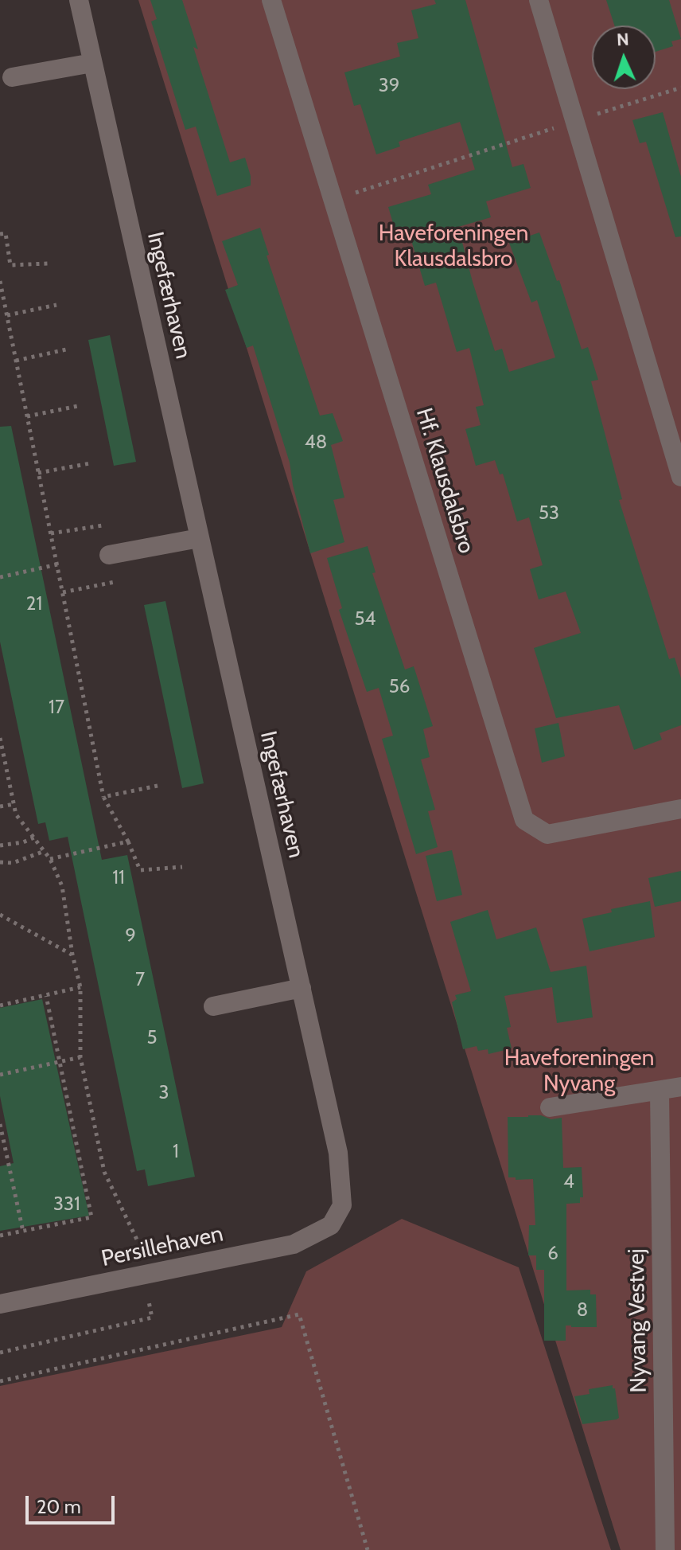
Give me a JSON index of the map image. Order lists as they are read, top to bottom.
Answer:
{
  "streets": {
    "street": [
      "Ingefærhaven",
      "Hf. Klausdalsbro",
      "Persillehaven",
      "Nyvang Vestvej"
    ]
  },
  "crossings": [
    ["Ingefærhaven", "Persillehaven"]
  ],
  "parks": ["Haveforeningen Klausdalsbro", "Haveforeningen Nyvang"],
  "house_numbers": [
    "39",
    "48",
    "53",
    "21",
    "54",
    "56",
    "17",
    "11",
    "9",
    "7",
    "5",
    "3",
    "1",
    "4",
    "331",
    "6",
    "8"
  ],
  "scale_bar": "20 m",
  "north": "top"
}
